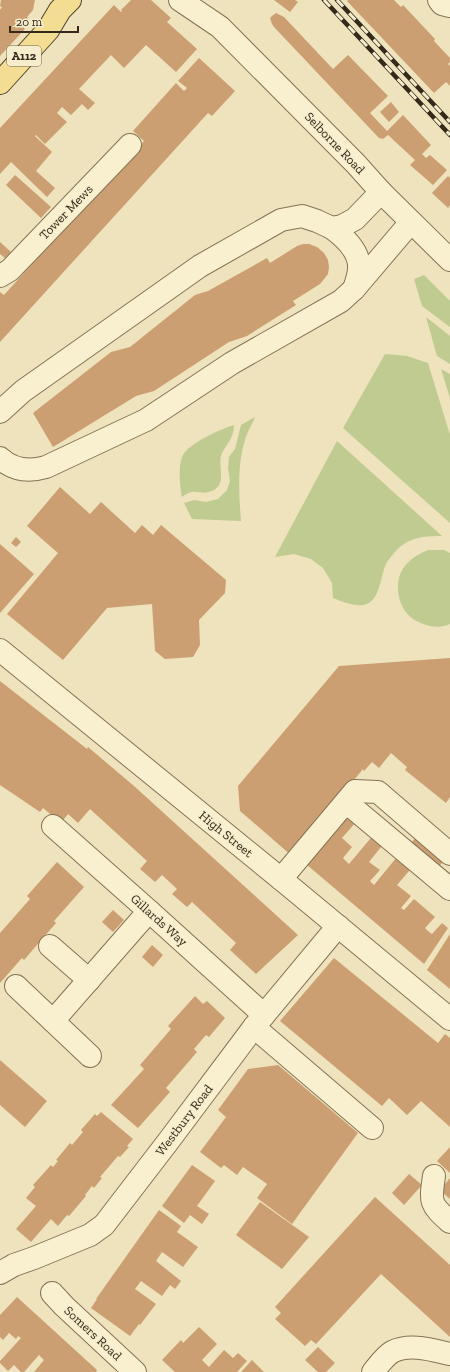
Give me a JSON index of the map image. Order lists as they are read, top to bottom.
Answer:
{
  "streets": {
    "main road": ["A112"],
    "street": [
      "Selborne Road",
      "Tower Mews",
      "High Street",
      "Gillards Way",
      "Westbury Road",
      "Somers Road"
    ]
  },
  "crossings": [
    ["High Street", "Westbury Road"],
    ["Gillards Way", "Westbury Road"]
  ],
  "scale_bar": "20 m"
}
